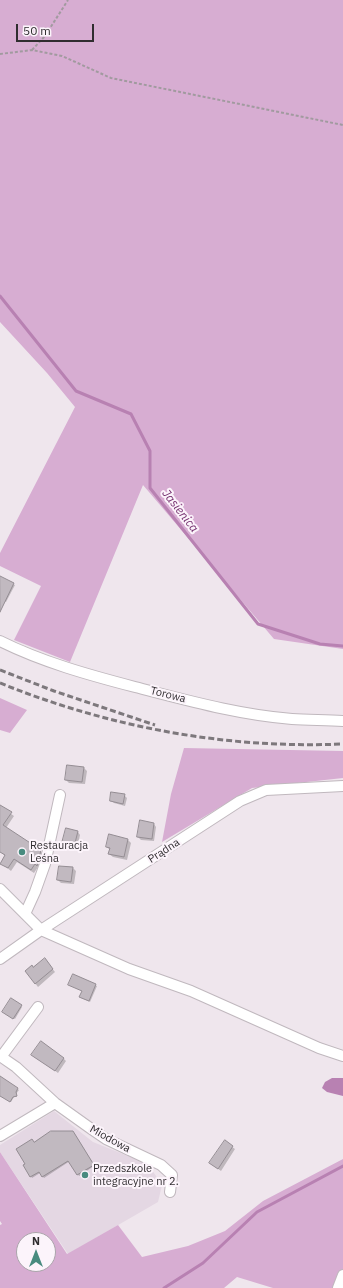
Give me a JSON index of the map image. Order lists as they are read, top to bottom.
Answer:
{
  "streets": {
    "street": ["Torowa", "Prądna", "Miodowa"]
  },
  "water": ["Jasienica"],
  "places": ["Restauracja Leśna", "Przedszkole integracyjne nr 2."],
  "scale_bar": "50 m",
  "north": "top"
}
